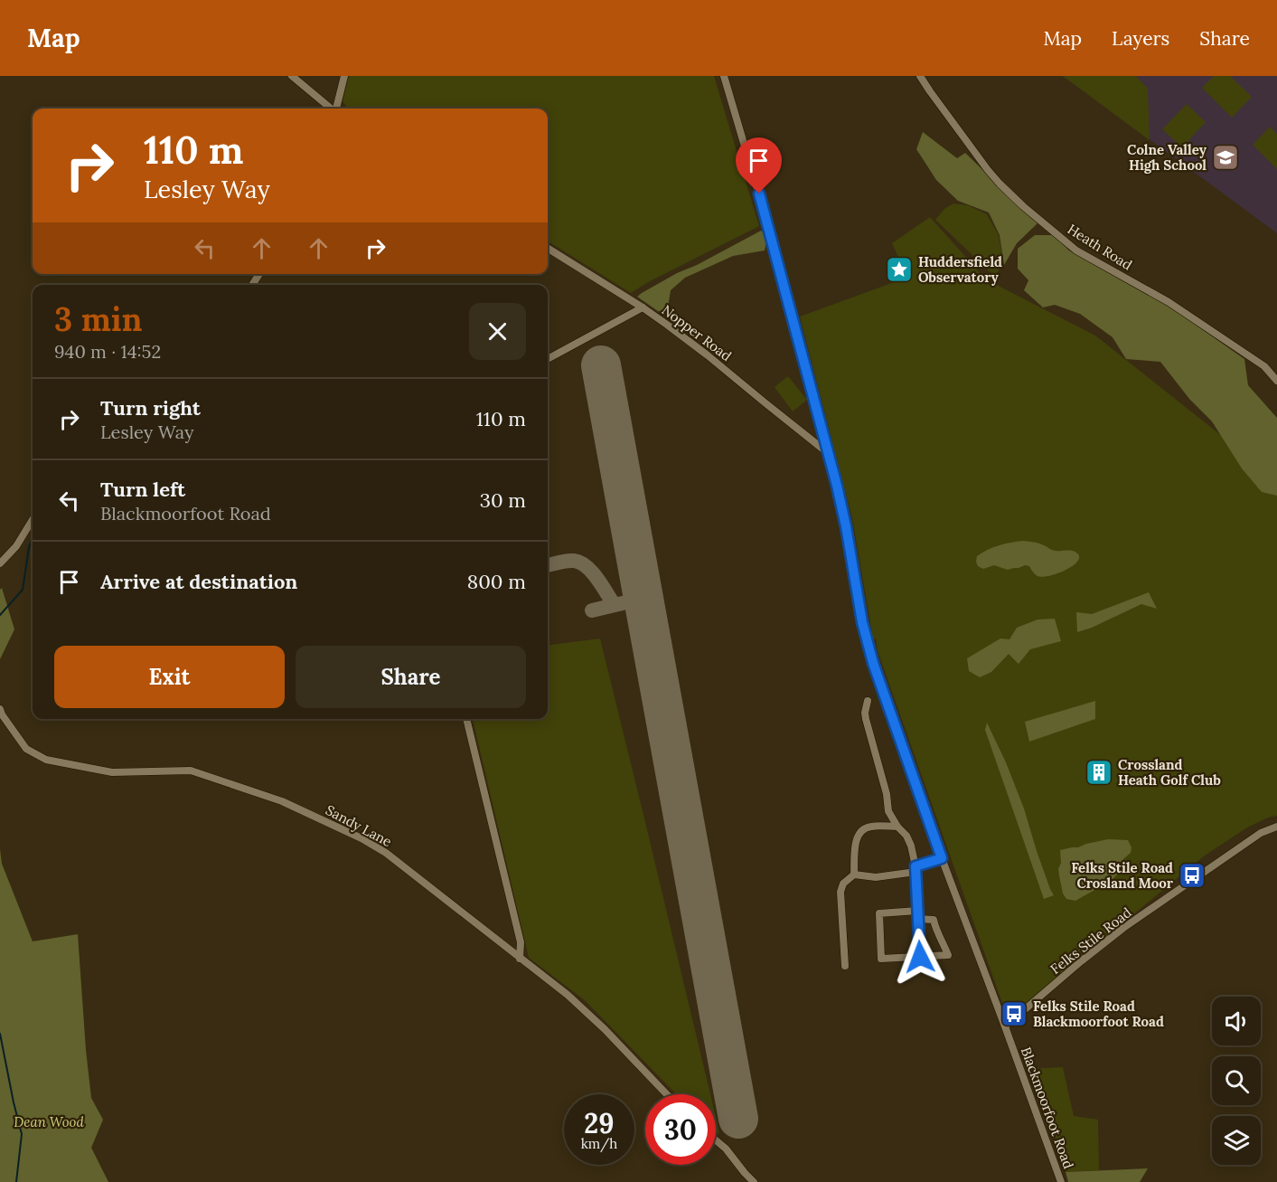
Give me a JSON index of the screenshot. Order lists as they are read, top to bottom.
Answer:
{
  "streets": {
    "street": [
      "Heath Road",
      "Nopper Road",
      "Sandy Lane",
      "Felks Stile Road",
      "Blackmoorfoot Road"
    ]
  },
  "crossings": [
    ["Nopper Road", "Blackmoorfoot Road"],
    ["Felks Stile Road", "Blackmoorfoot Road"]
  ],
  "parks": ["Dean Wood"],
  "places": {
    "school or university": ["Colne Valley High School"],
    "place": ["Huddersfield Observatory"],
    "building": ["Crossland Heath Golf Club"],
    "bus stop": ["Felks Stile Road Crosland Moor", "Felks Stile Road Blackmoorfoot Road"]
  },
  "page": {
    "header": "Map",
    "nav": ["Map", "Layers", "Share"],
    "turn": ["110 m", "Lesley Way"],
    "heading": ["3 min", "940 m · 14:52"],
    "list": [
      {
        "name": "Turn right",
        "note": "Lesley Way",
        "value": "110 m"
      },
      {
        "name": "Turn left",
        "note": "Blackmoorfoot Road",
        "value": "30 m"
      },
      {
        "name": "Arrive at destination",
        "value": "800 m"
      }
    ],
    "buttons": ["Exit", "Share"],
    "speed": "29 km/h",
    "limit": "30"
  }
}
